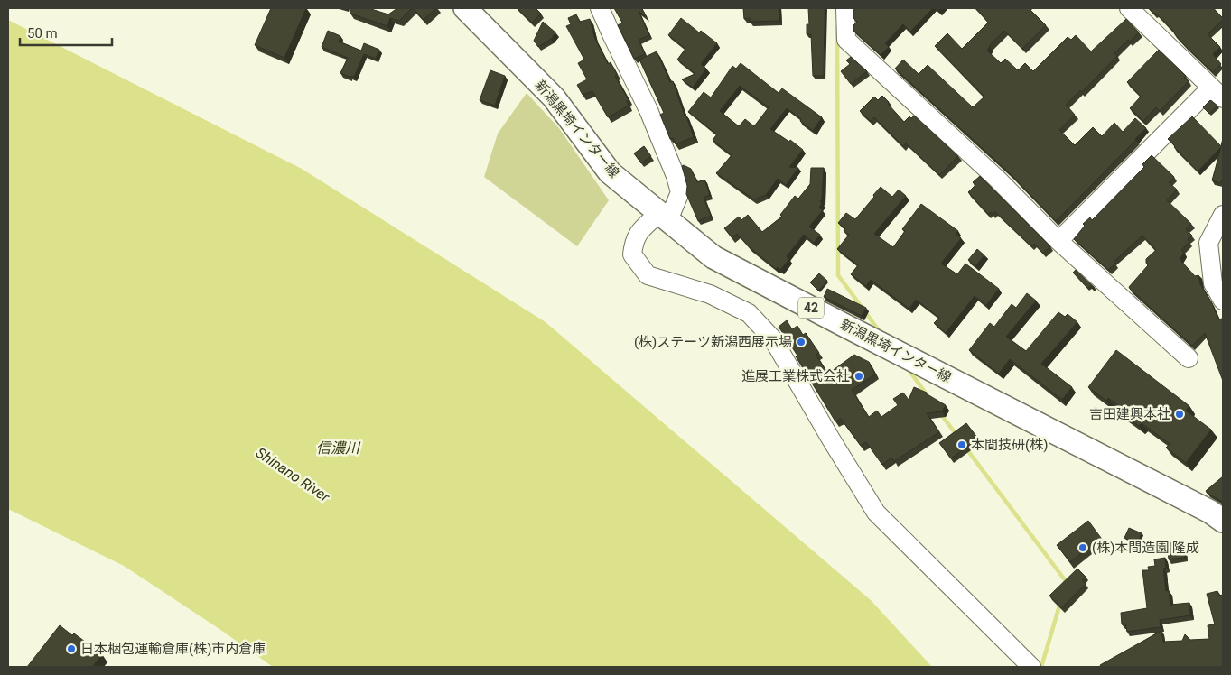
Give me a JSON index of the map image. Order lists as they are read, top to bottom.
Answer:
{
  "streets": {
    "main road": ["新潟黒埼インター線", "42"]
  },
  "water": ["信濃川", "Shinano River"],
  "places": [
    "(株)ステーツ新潟西展示場",
    "進展工業株式会社",
    "吉田建興本社",
    "本間技研(株)",
    "(株)本間造園 隆成",
    "日本梱包運輸倉庫(株)市内倉庫"
  ],
  "scale_bar": "50 m"
}
